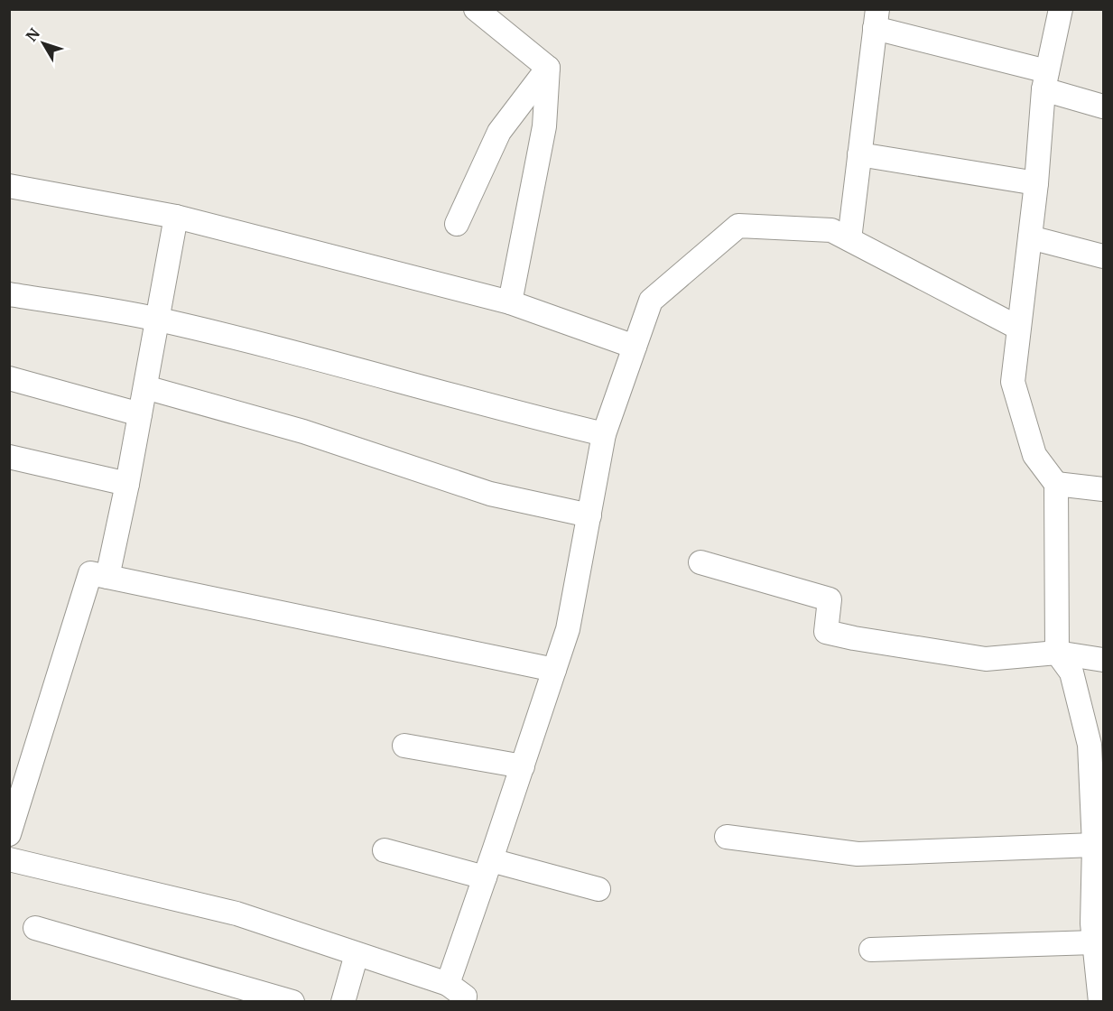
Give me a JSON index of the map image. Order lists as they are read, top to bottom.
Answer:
{
  "north": "top left"
}
